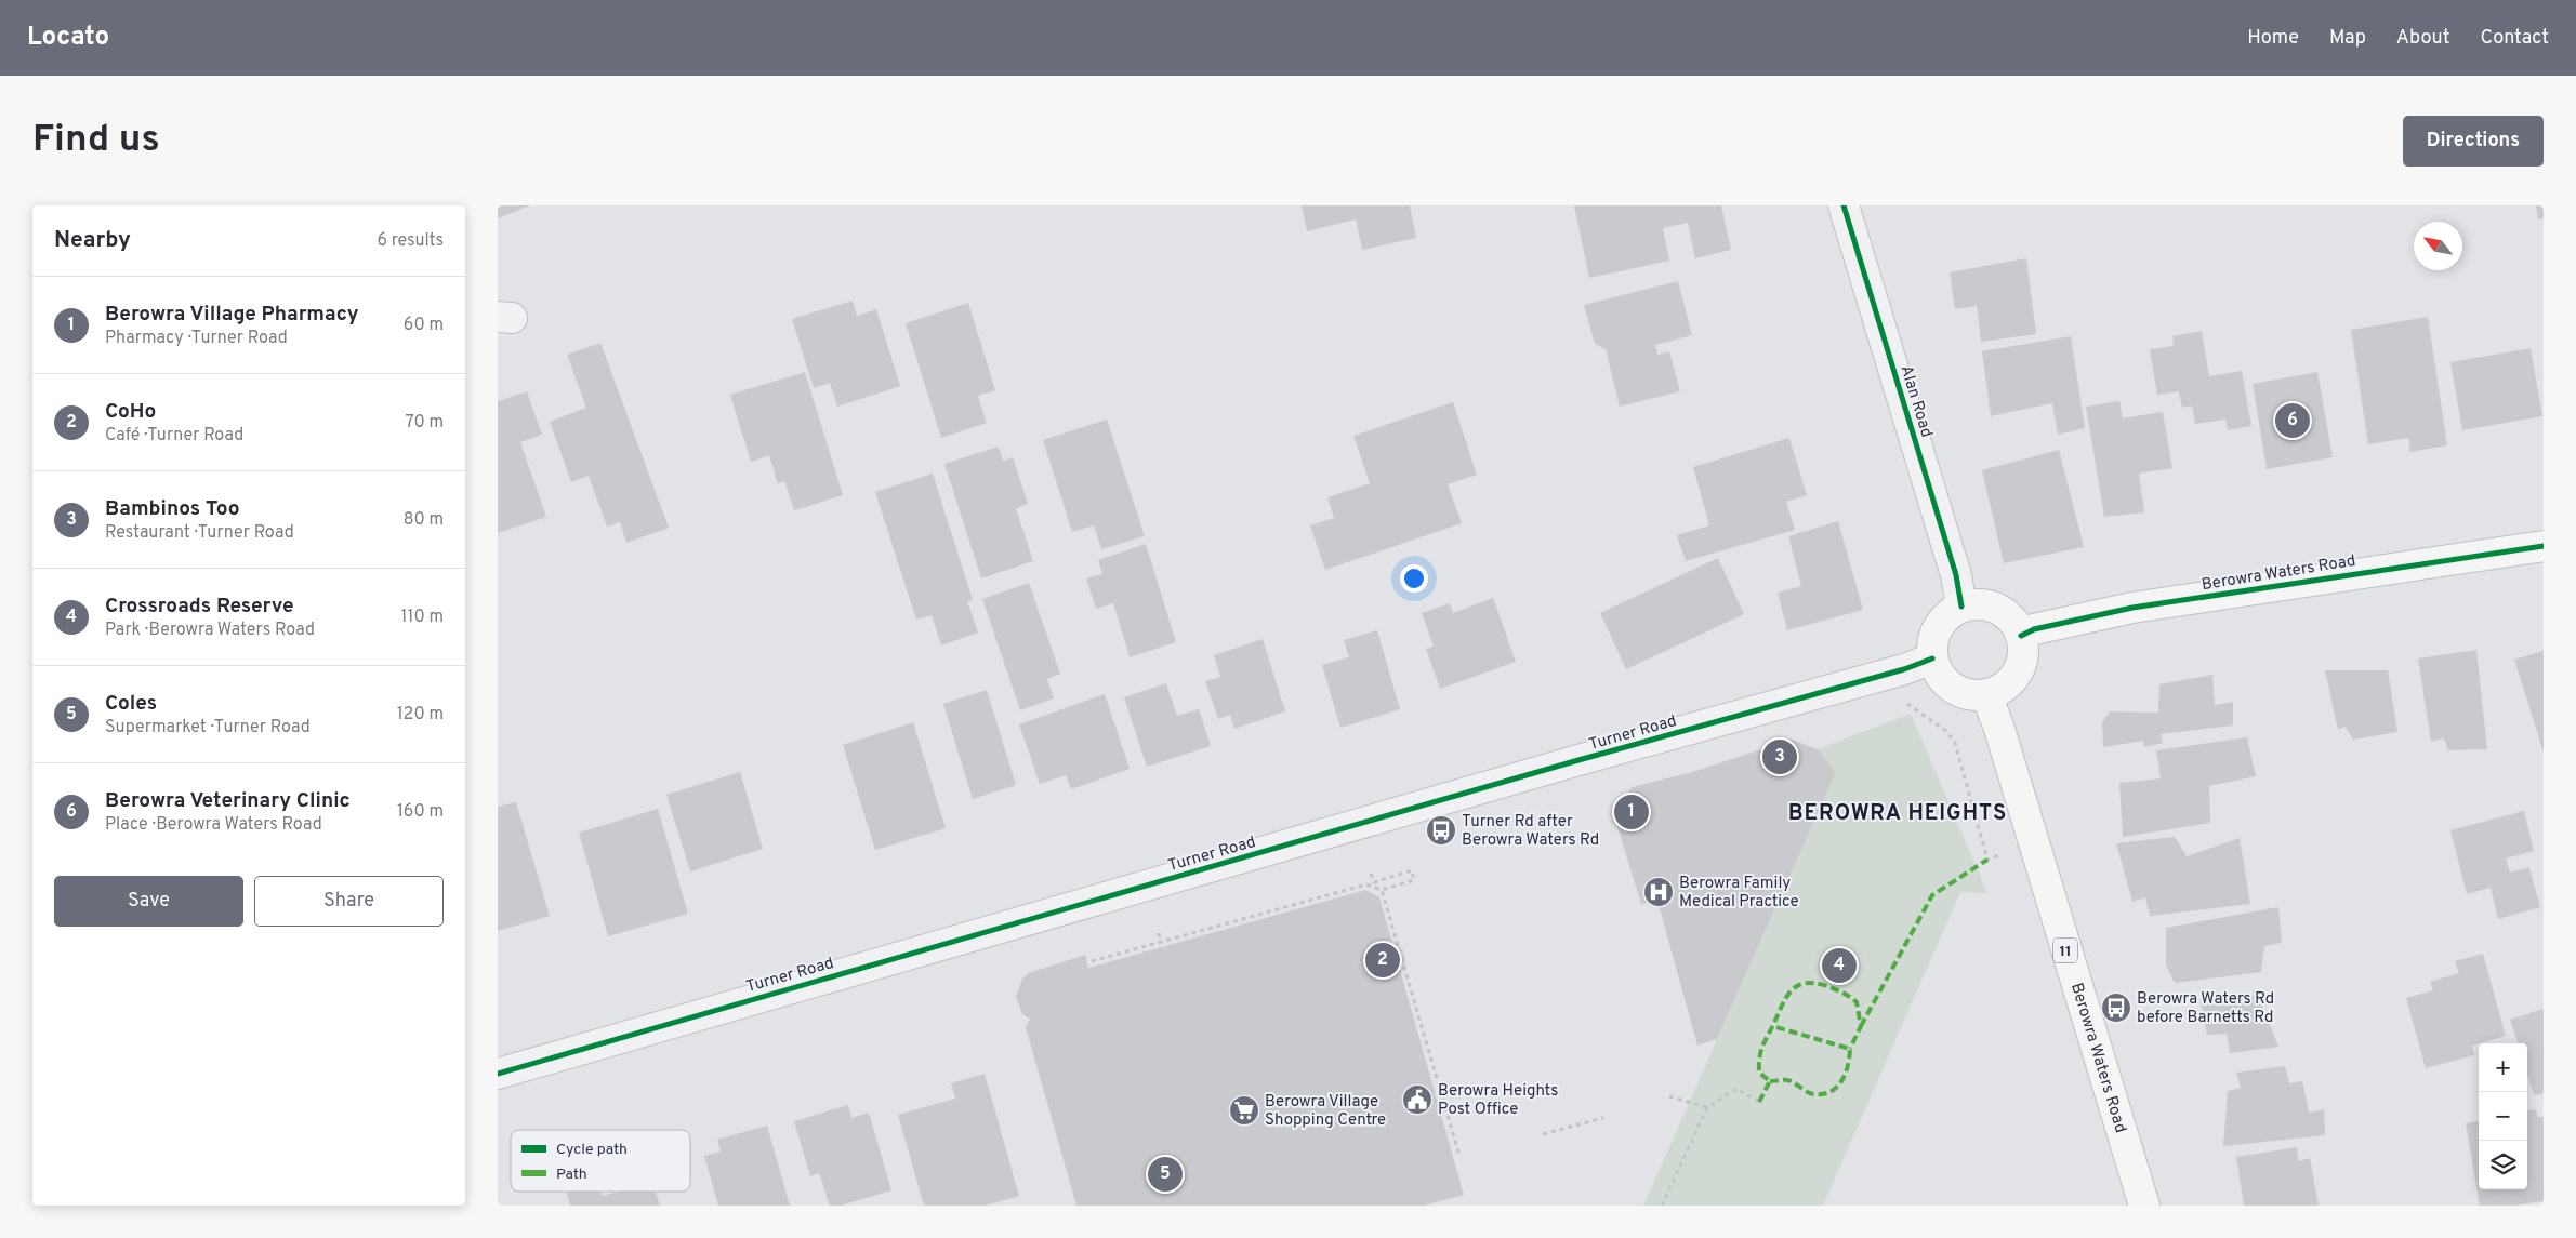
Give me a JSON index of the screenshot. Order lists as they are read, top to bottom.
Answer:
{
  "streets": {
    "main road": ["Berowra Waters Road", "11"],
    "street": ["Alan Road", "Turner Road"]
  },
  "crossings": [
    ["Alan Road", "Berowra Waters Road"],
    ["Alan Road", "Turner Road"],
    ["Berowra Waters Road", "Turner Road"]
  ],
  "districts": ["BEROWRA HEIGHTS"],
  "places": {
    "bus stop": ["Turner Rd after Berowra Waters Rd", "Berowra Waters Rd before Barnetts Rd"],
    "hospital": ["Berowra Family Medical Practice"],
    "public building": ["Berowra Heights Post Office"],
    "supermarket": ["Berowra Village Shopping Centre"]
  },
  "legend": ["Cycle path", "Path"],
  "north": "top left",
  "page": {
    "header": "Locato",
    "nav": [
      "Home",
      "Map",
      "About",
      "Contact"
    ],
    "buttons": [
      "Directions",
      ["Save", "Share"]
    ],
    "title": "Find us",
    "heading": ["Nearby", "6 results"],
    "list": [
      {
        "mark": "1",
        "name": "Berowra Village Pharmacy",
        "note": "Pharmacy · Turner Road",
        "value": "60 m"
      },
      {
        "mark": "2",
        "name": "CoHo",
        "note": "Café · Turner Road",
        "value": "70 m"
      },
      {
        "mark": "3",
        "name": "Bambinos Too",
        "note": "Restaurant · Turner Road",
        "value": "80 m"
      },
      {
        "mark": "4",
        "name": "Crossroads Reserve",
        "note": "Park · Berowra Waters Road",
        "value": "110 m"
      },
      {
        "mark": "5",
        "name": "Coles",
        "note": "Supermarket · Turner Road",
        "value": "120 m"
      },
      {
        "mark": "6",
        "name": "Berowra Veterinary Clinic",
        "note": "Place · Berowra Waters Road",
        "value": "160 m"
      }
    ],
    "pins": [
      "6",
      "3",
      "1",
      "2",
      "4",
      "5"
    ],
    "map_buttons": ["+", "−"]
  }
}
